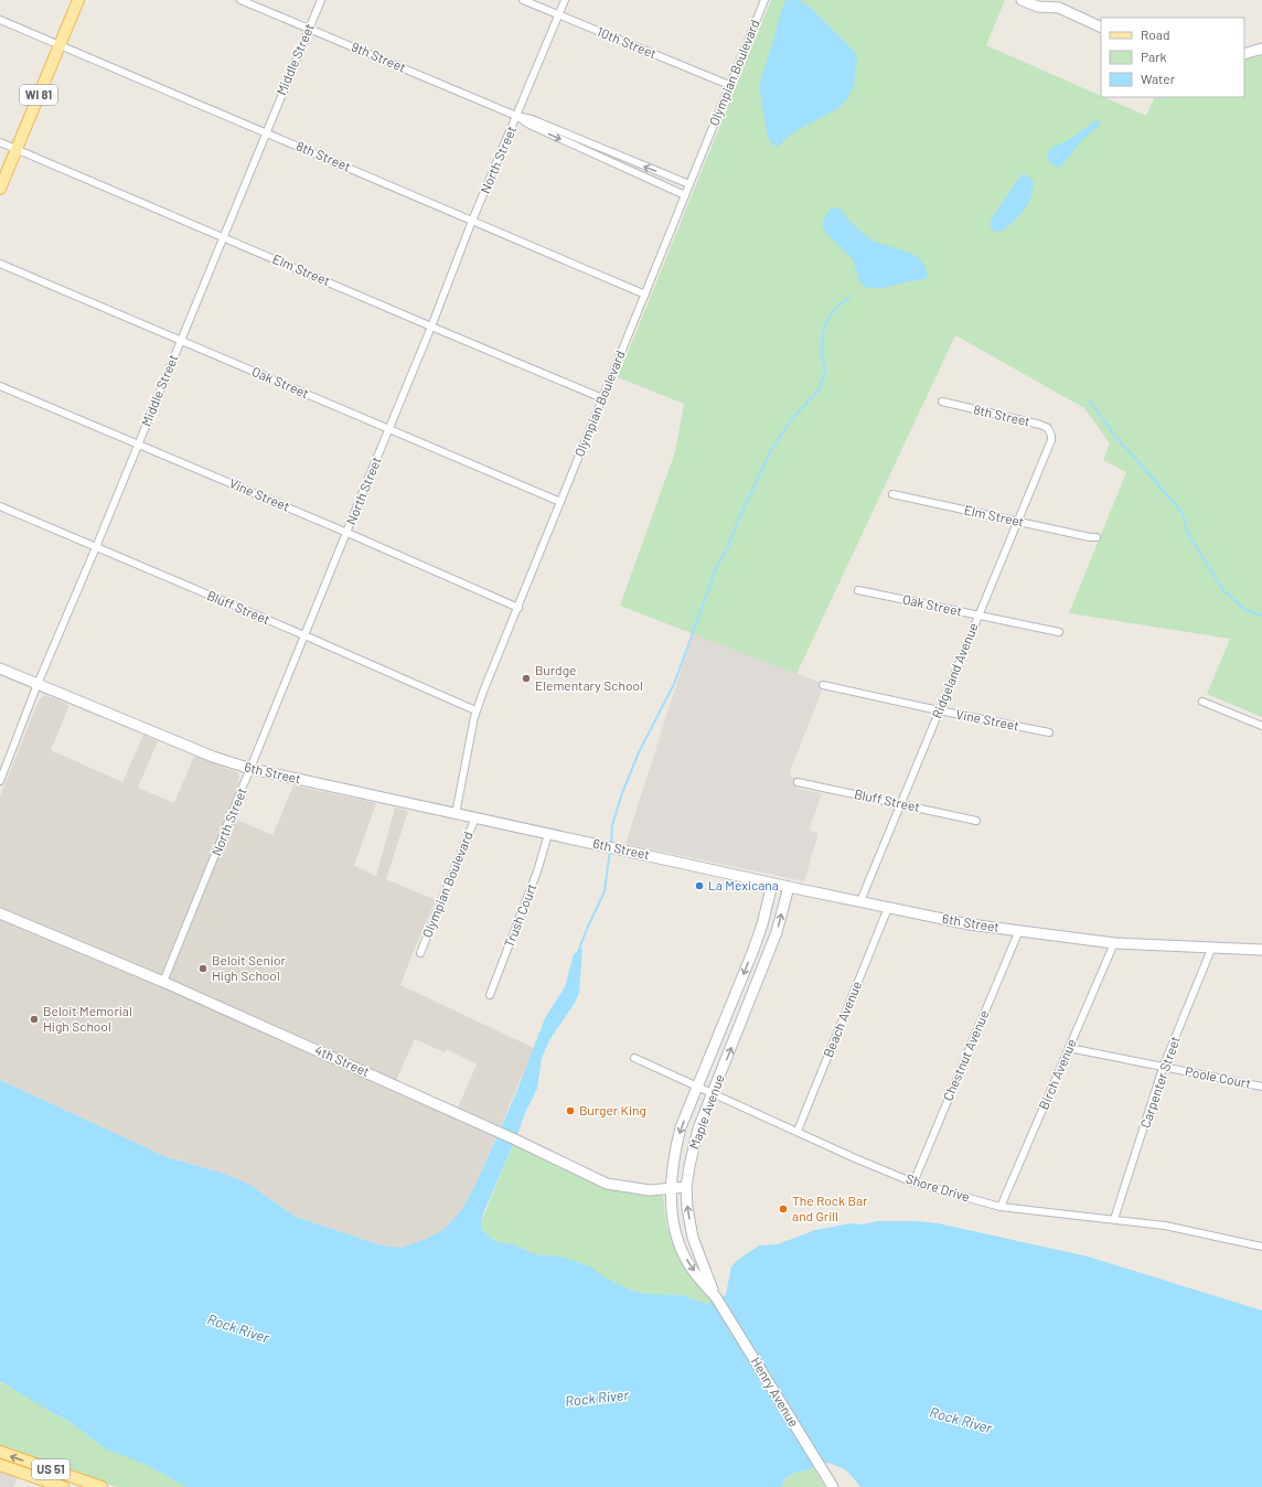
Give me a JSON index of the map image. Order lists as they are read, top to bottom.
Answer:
{
  "streets": {
    "main road": ["WI 81", "US 51"],
    "street": [
      "10th Street",
      "9th Street",
      "Middle Street",
      "Olympian Boulevard",
      "8th Street",
      "North Street",
      "Elm Street",
      "Oak Street",
      "Vine Street",
      "Bluff Street",
      "Ridgeland Avenue",
      "6th Street",
      "Trush Court",
      "Beach Avenue",
      "Chestnut Avenue",
      "4th Street",
      "Birch Avenue",
      "Poole Court",
      "Carpenter Street",
      "Maple Avenue",
      "Shore Drive",
      "Henry Avenue"
    ]
  },
  "crossings": [
    ["10th Street", "Olympian Boulevard"],
    ["10th Street", "North Street"],
    ["9th Street", "Middle Street"],
    ["9th Street", "Olympian Boulevard"],
    ["9th Street", "North Street"],
    ["Middle Street", "8th Street"],
    ["Middle Street", "Elm Street"],
    ["Middle Street", "Oak Street"],
    ["Middle Street", "Vine Street"],
    ["Middle Street", "Bluff Street"],
    ["Middle Street", "6th Street"],
    ["Olympian Boulevard", "8th Street"],
    ["Olympian Boulevard", "Elm Street"],
    ["Olympian Boulevard", "Oak Street"],
    ["Olympian Boulevard", "Vine Street"],
    ["Olympian Boulevard", "Bluff Street"],
    ["Olympian Boulevard", "6th Street"],
    ["WI 81", "8th Street"],
    ["WI 81", "Elm Street"],
    ["8th Street", "North Street"],
    ["8th Street", "Ridgeland Avenue"],
    ["North Street", "Elm Street"],
    ["North Street", "Oak Street"],
    ["North Street", "Vine Street"],
    ["North Street", "Bluff Street"],
    ["North Street", "6th Street"],
    ["North Street", "4th Street"],
    ["Elm Street", "Ridgeland Avenue"],
    ["Oak Street", "Ridgeland Avenue"],
    ["Vine Street", "Ridgeland Avenue"],
    ["Bluff Street", "Ridgeland Avenue"],
    ["Ridgeland Avenue", "6th Street"],
    ["6th Street", "Trush Court"],
    ["6th Street", "Beach Avenue"],
    ["6th Street", "Chestnut Avenue"],
    ["6th Street", "Birch Avenue"],
    ["6th Street", "Carpenter Street"],
    ["6th Street", "Maple Avenue"],
    ["Beach Avenue", "Shore Drive"],
    ["Chestnut Avenue", "Shore Drive"],
    ["4th Street", "Maple Avenue"],
    ["Birch Avenue", "Poole Court"],
    ["Birch Avenue", "Shore Drive"],
    ["Poole Court", "Carpenter Street"],
    ["Carpenter Street", "Shore Drive"],
    ["Maple Avenue", "Shore Drive"],
    ["Maple Avenue", "Henry Avenue"]
  ],
  "water": ["Rock River"],
  "places": [
    "Burdge Elementary School",
    "La Mexicana",
    "Beloit Senior High School",
    "Beloit Memorial High School",
    "Burger King",
    "The Rock Bar and Grill"
  ],
  "legend": ["Road", "Park", "Water"]
}
